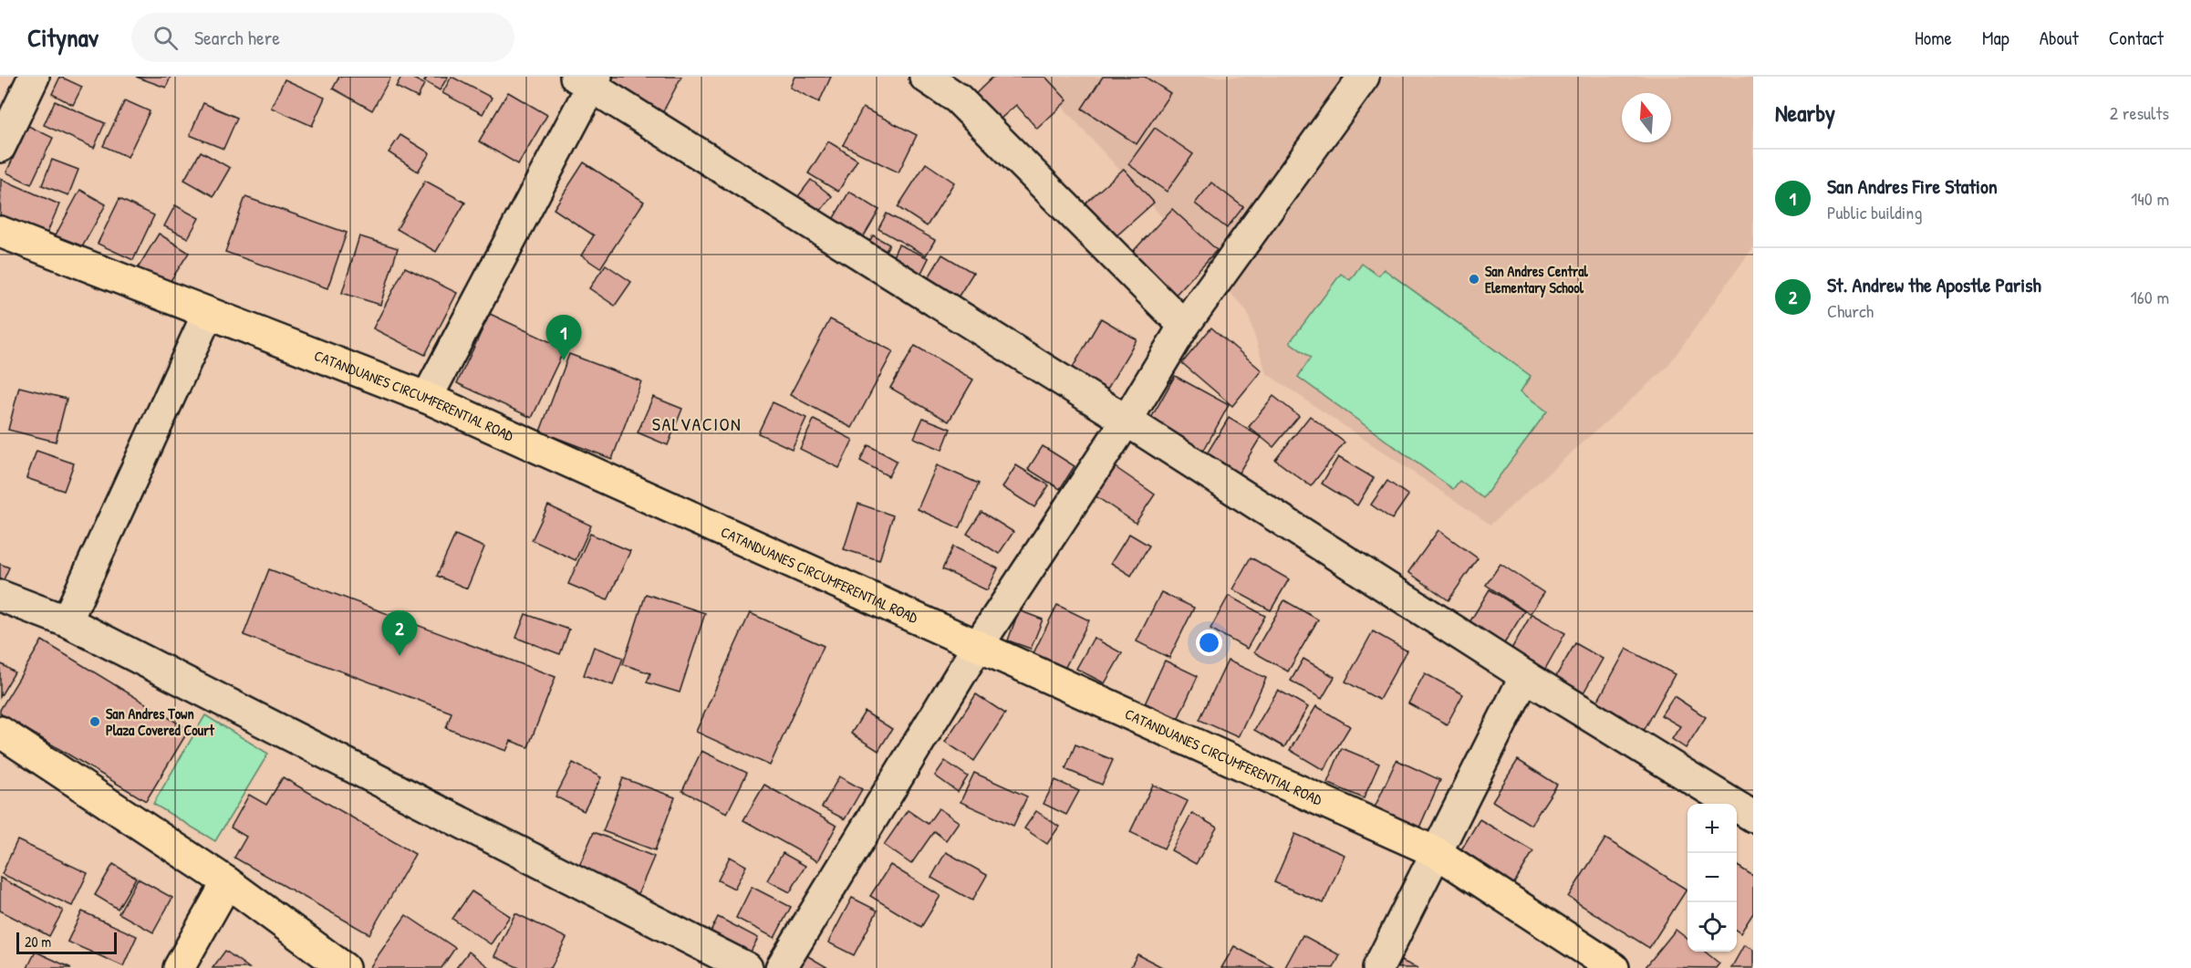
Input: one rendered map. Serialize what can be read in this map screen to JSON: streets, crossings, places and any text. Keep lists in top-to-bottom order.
{
  "streets": {
    "main road": ["CATANDUANES CIRCUMFERENTIAL ROAD"]
  },
  "districts": ["SALVACION"],
  "places": ["San Andres Central Elementary School", "San Andres Town Plaza Covered Court"],
  "scale_bar": "20 m",
  "north": "top",
  "page": {
    "header": "Citynav",
    "search": "Search here",
    "nav": [
      "Home",
      "Map",
      "About",
      "Contact"
    ],
    "heading": ["Nearby", "2 results"],
    "list": [
      {
        "mark": "1",
        "name": "San Andres Fire Station",
        "note": "Public building",
        "value": "140 m"
      },
      {
        "mark": "2",
        "name": "St. Andrew the Apostle Parish",
        "note": "Church",
        "value": "160 m"
      }
    ],
    "pins": ["1", "2"],
    "map_buttons": ["+", "−"],
    "scale": "20 m"
  }
}
